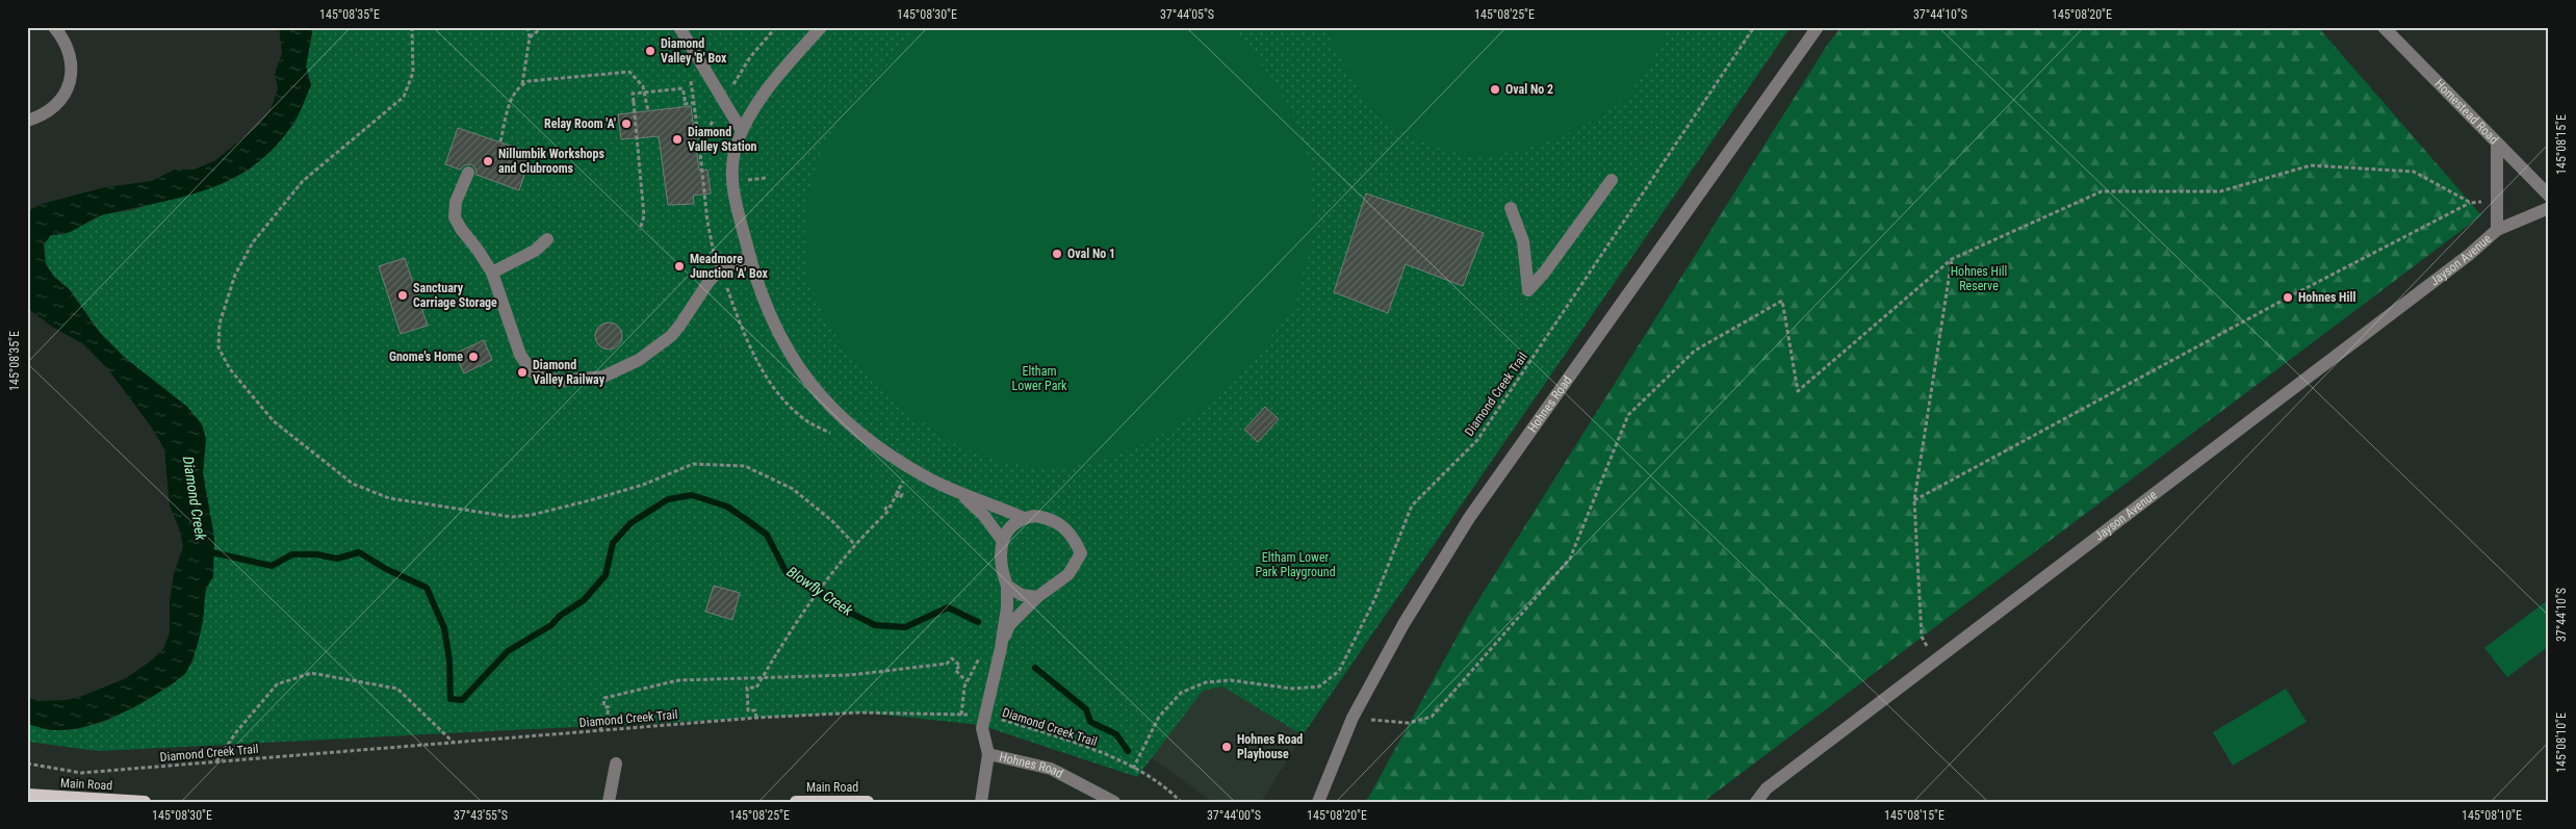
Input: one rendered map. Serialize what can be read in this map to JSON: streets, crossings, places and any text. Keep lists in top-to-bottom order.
{
  "streets": {
    "main road": ["Main Road"],
    "street": ["Homestead Road", "Jayson Avenue", "Hohnes Road"],
    "path": ["Diamond Creek Trail"]
  },
  "crossings": [
    ["Homestead Road", "Jayson Avenue"]
  ],
  "water": ["Diamond Creek", "Blowfly Creek"],
  "parks": ["Hohnes Hill Reserve", "Eltham Lower Park", "Eltham Lower Park Playground"],
  "places": [
    "Diamond Valley 'B' Box",
    "Oval No 2",
    "Relay Room 'A'",
    "Diamond Valley Station",
    "Nillumbik Workshops and Clubrooms",
    "Oval No 1",
    "Meadmore Junction 'A' Box",
    "Sanctuary Carriage Storage",
    "Hohnes Hill",
    "Gnome's Home",
    "Diamond Valley Railway",
    "Hohnes Road Playhouse"
  ],
  "coordinates": [
    "145°08'35\"E",
    "145°08'30\"E",
    "37°44'05\"S",
    "145°08'25\"E",
    "37°44'10\"S",
    "145°08'20\"E",
    "145°08'15\"E",
    "145°08'10\"E",
    "37°43'55\"S",
    "37°44'00\"S"
  ]
}
